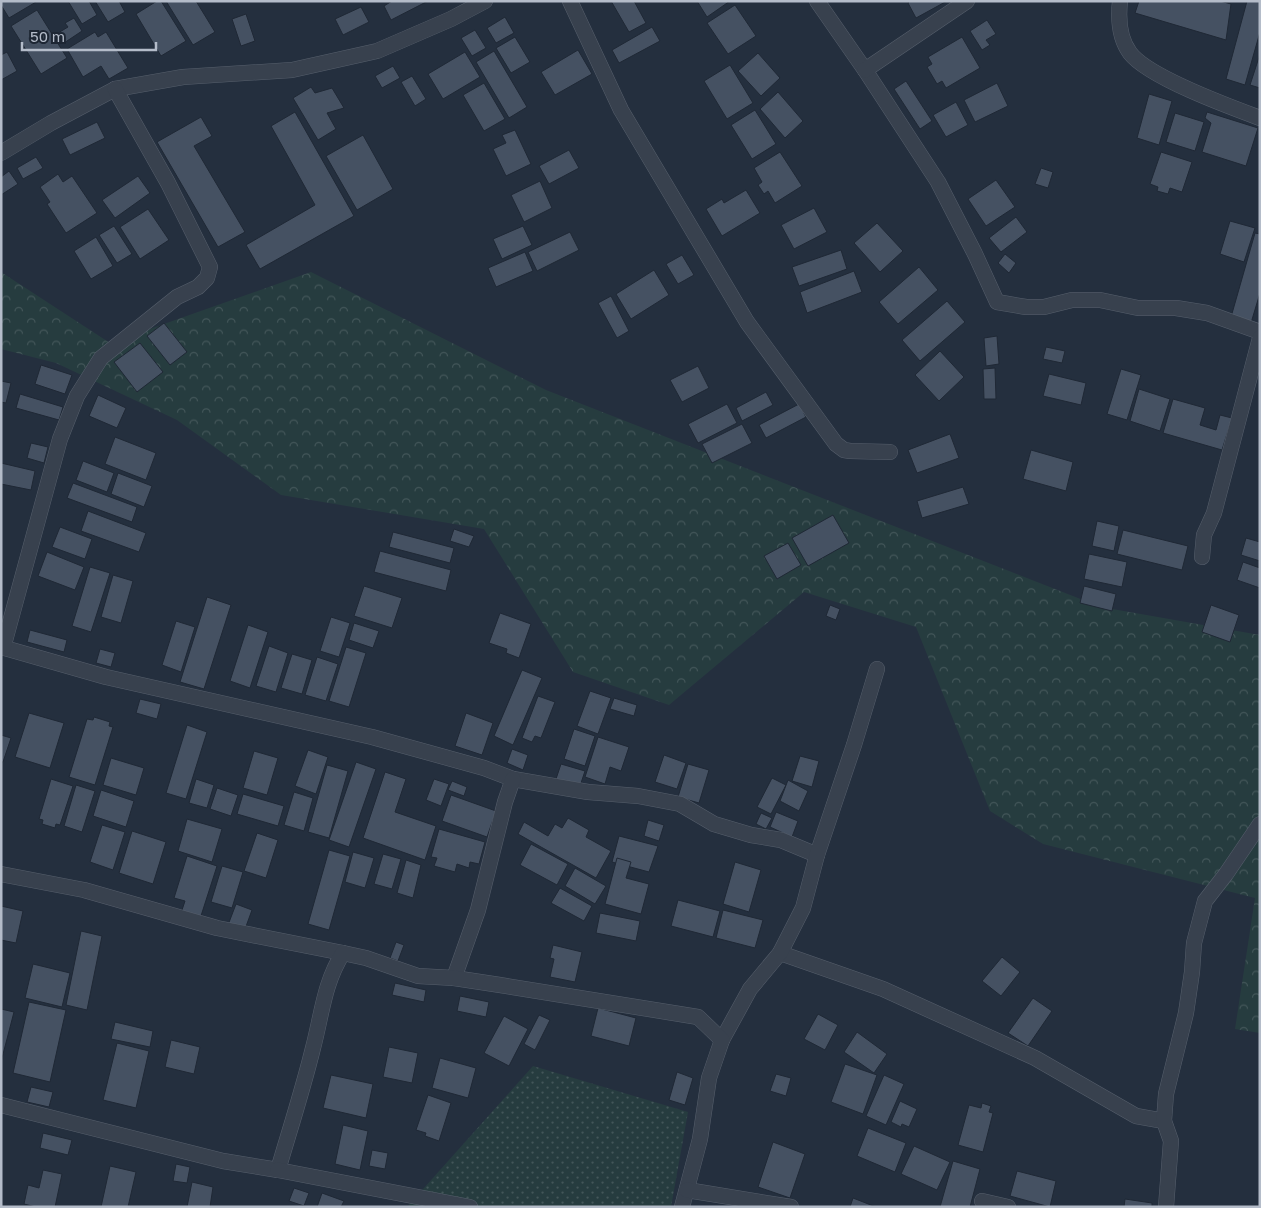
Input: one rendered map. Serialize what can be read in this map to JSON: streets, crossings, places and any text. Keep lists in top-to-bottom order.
{
  "scale_bar": "50 m"
}
